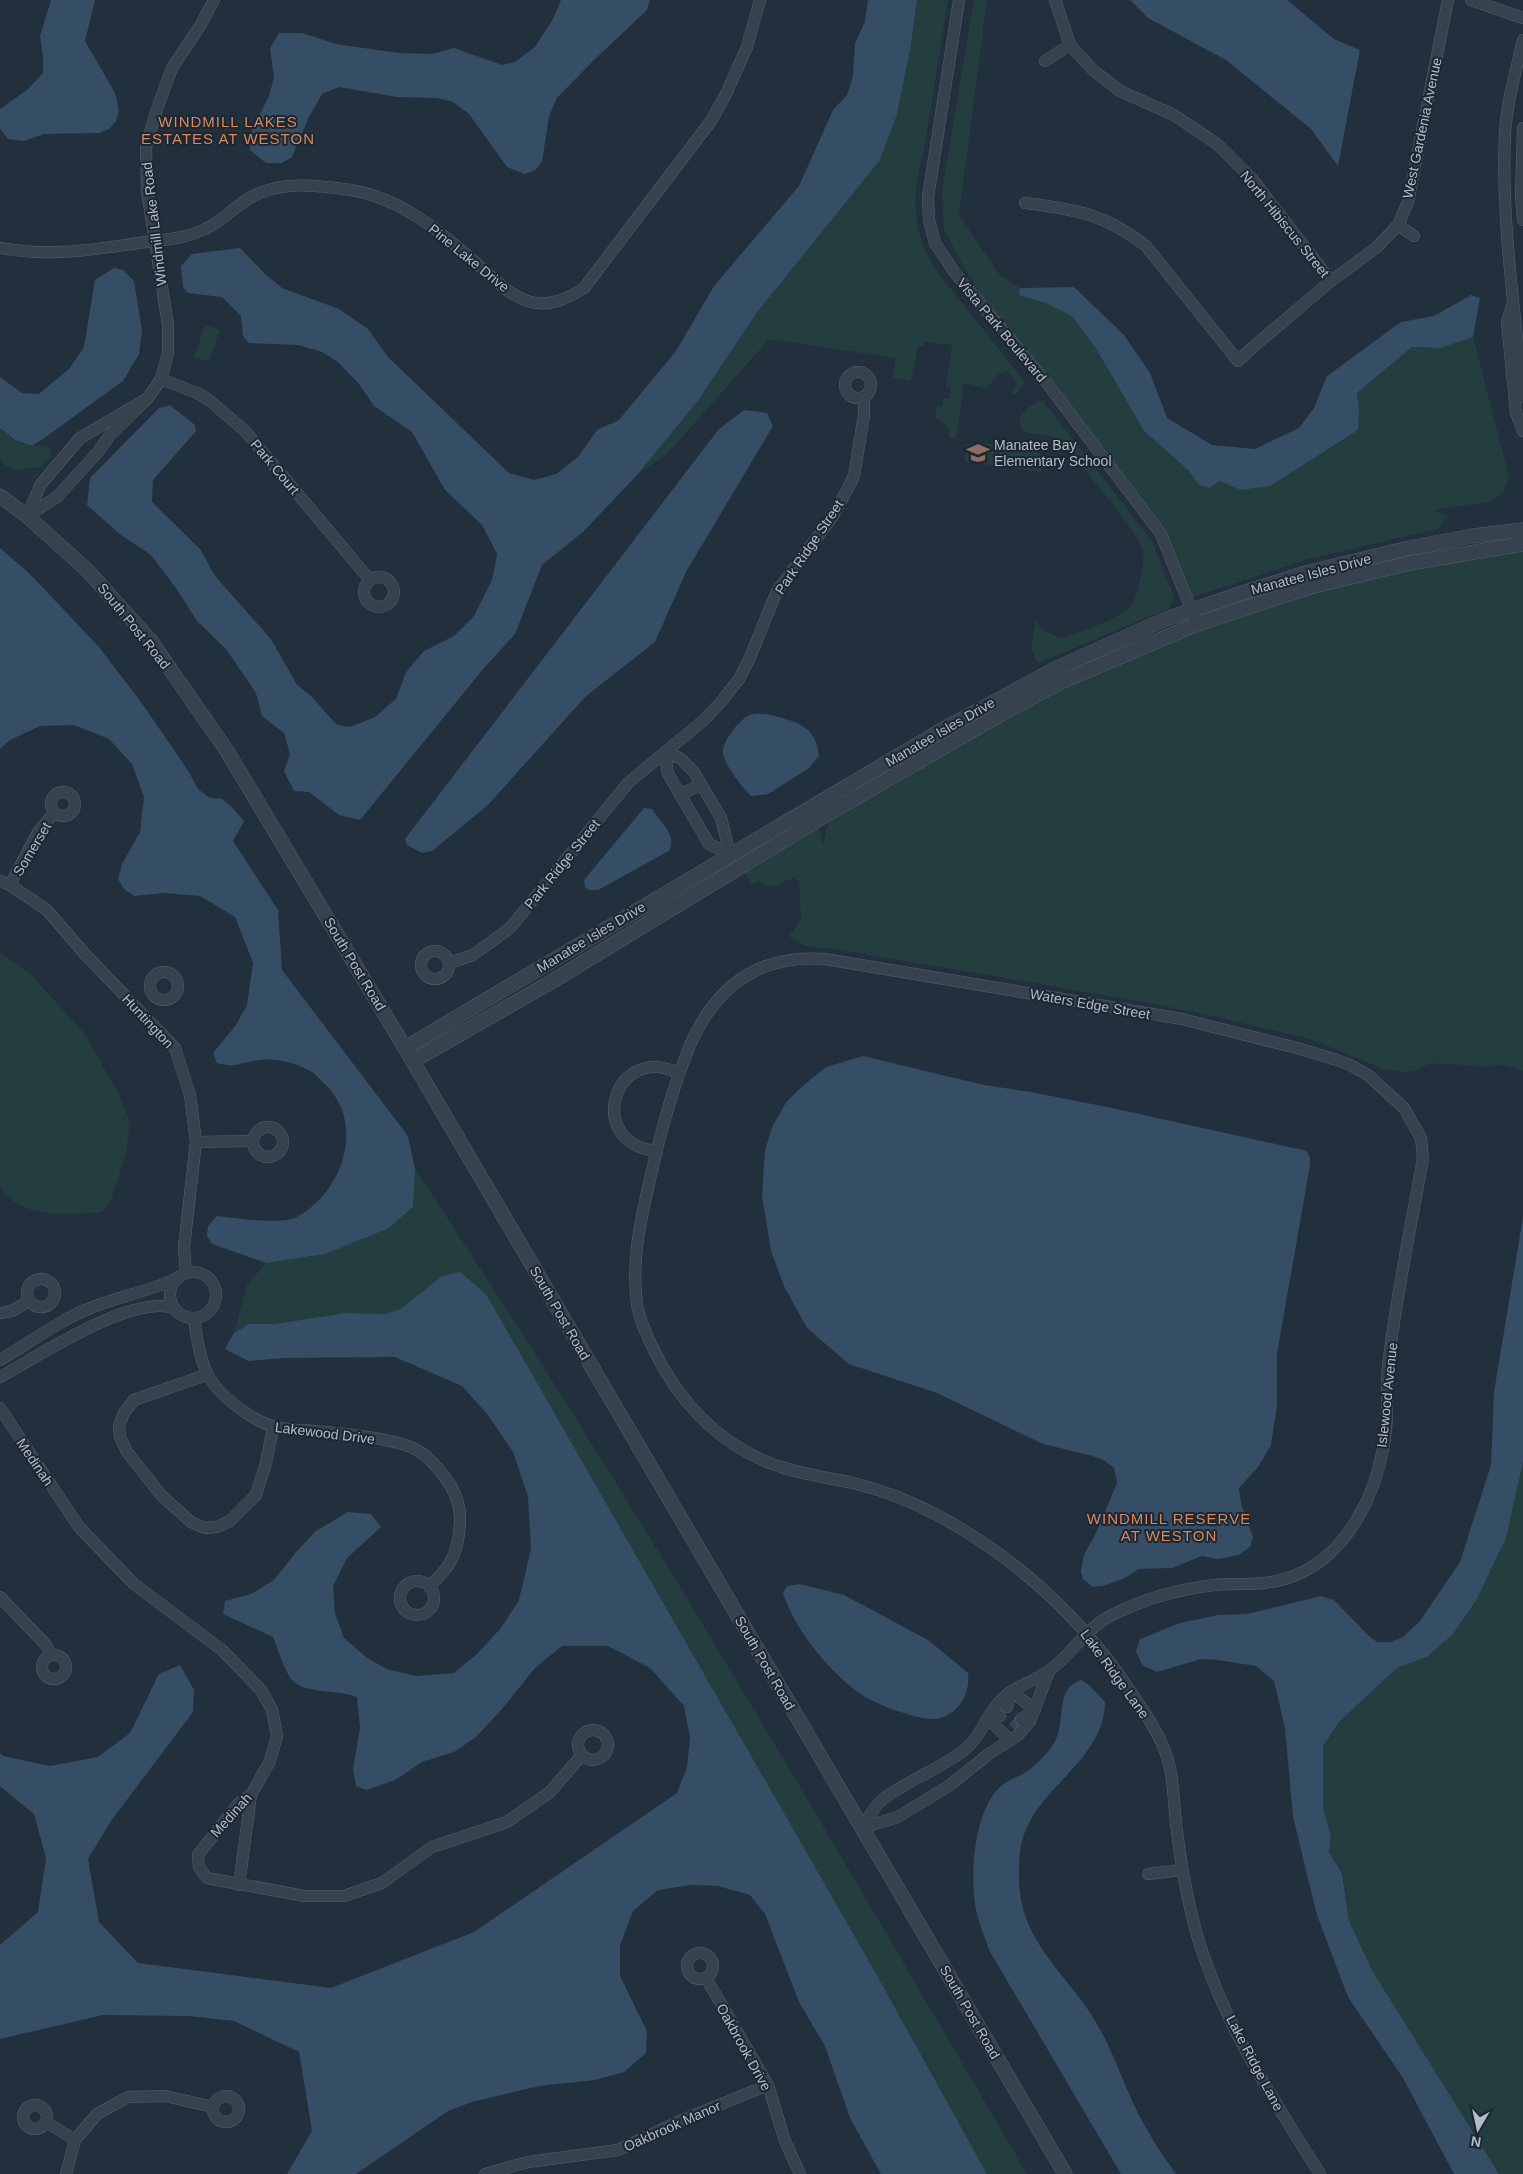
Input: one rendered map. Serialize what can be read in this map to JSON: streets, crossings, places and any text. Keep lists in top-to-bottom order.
{
  "streets": {
    "street": [
      "West Gardenia Avenue",
      "Windmill Lake Road",
      "North Hibiscus Street",
      "Pine Lake Drive",
      "Vista Park Boulevard",
      "Park Court",
      "Park Ridge Street",
      "Manatee Isles Drive",
      "South Post Road",
      "Somerset",
      "Waters Edge Street",
      "Huntington",
      "Islewood Avenue",
      "Lakewood Drive",
      "Medinah",
      "Lake Ridge Lane",
      "Oakbrook Drive",
      "Oakbrook Manor"
    ]
  },
  "crossings": [
    ["West Gardenia Avenue", "North Hibiscus Street"],
    ["Windmill Lake Road", "Pine Lake Drive"],
    ["Windmill Lake Road", "Park Court"],
    ["Windmill Lake Road", "South Post Road"],
    ["Vista Park Boulevard", "Manatee Isles Drive"],
    ["Manatee Isles Drive", "South Post Road"],
    ["Somerset", "Huntington"],
    ["Waters Edge Street", "Islewood Avenue"],
    ["Waters Edge Street", "Lake Ridge Lane"],
    ["Huntington", "Lakewood Drive"],
    ["Islewood Avenue", "Lake Ridge Lane"],
    ["Oakbrook Drive", "Oakbrook Manor"]
  ],
  "districts": ["WINDMILL LAKES ESTATES AT WESTON", "WINDMILL RESERVE AT WESTON"],
  "places": {
    "school or university": ["Manatee Bay Elementary School"]
  },
  "north": "bottom"
}
